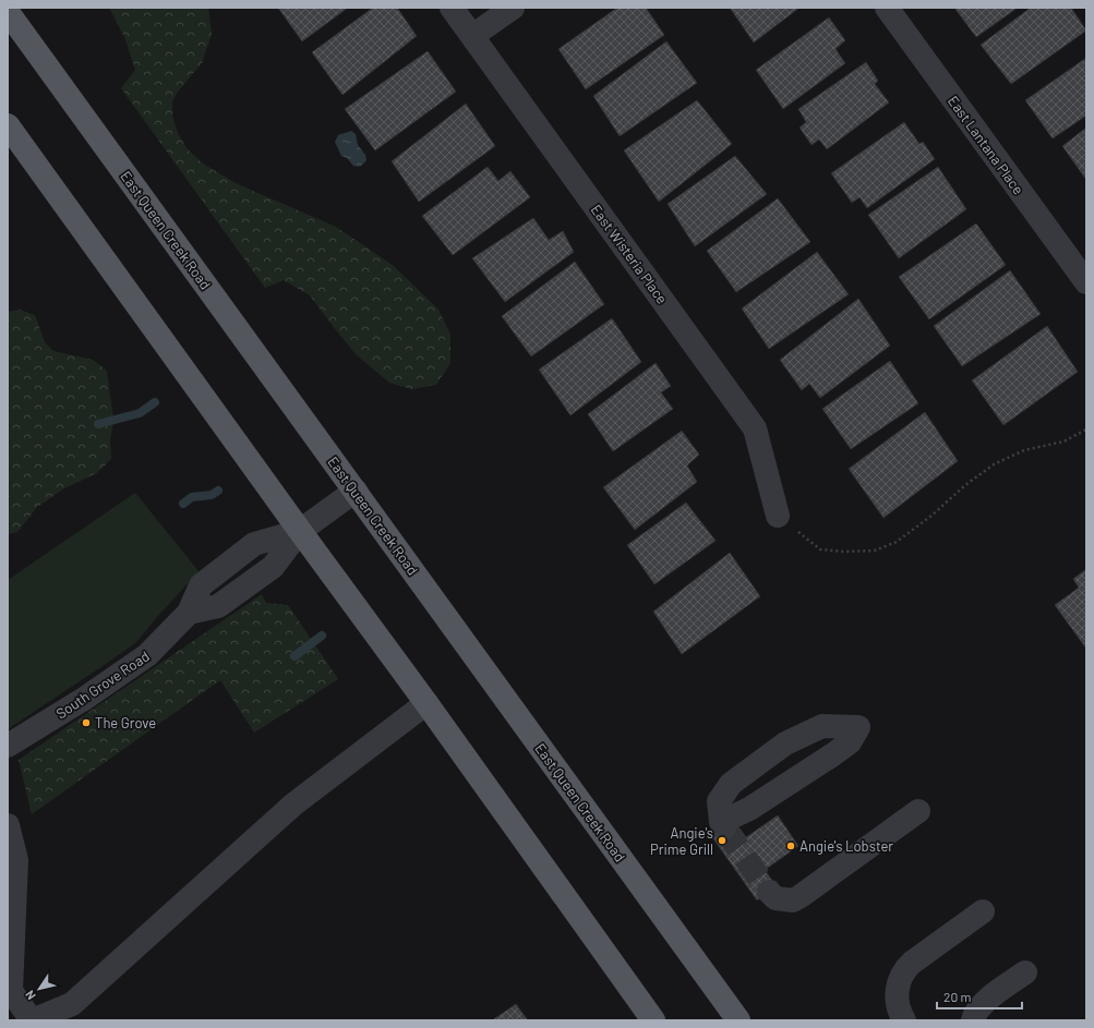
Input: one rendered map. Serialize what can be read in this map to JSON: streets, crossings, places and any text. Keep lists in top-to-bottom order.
{
  "streets": {
    "main road": ["East Queen Creek Road"],
    "street": ["East Lantana Place", "East Wisteria Place", "South Grove Road"]
  },
  "crossings": [
    ["East Queen Creek Road", "South Grove Road"]
  ],
  "places": ["The Grove", "Angie's Prime Grill", "Angie's Lobster"],
  "scale_bar": "20 m",
  "north": "bottom left"
}
